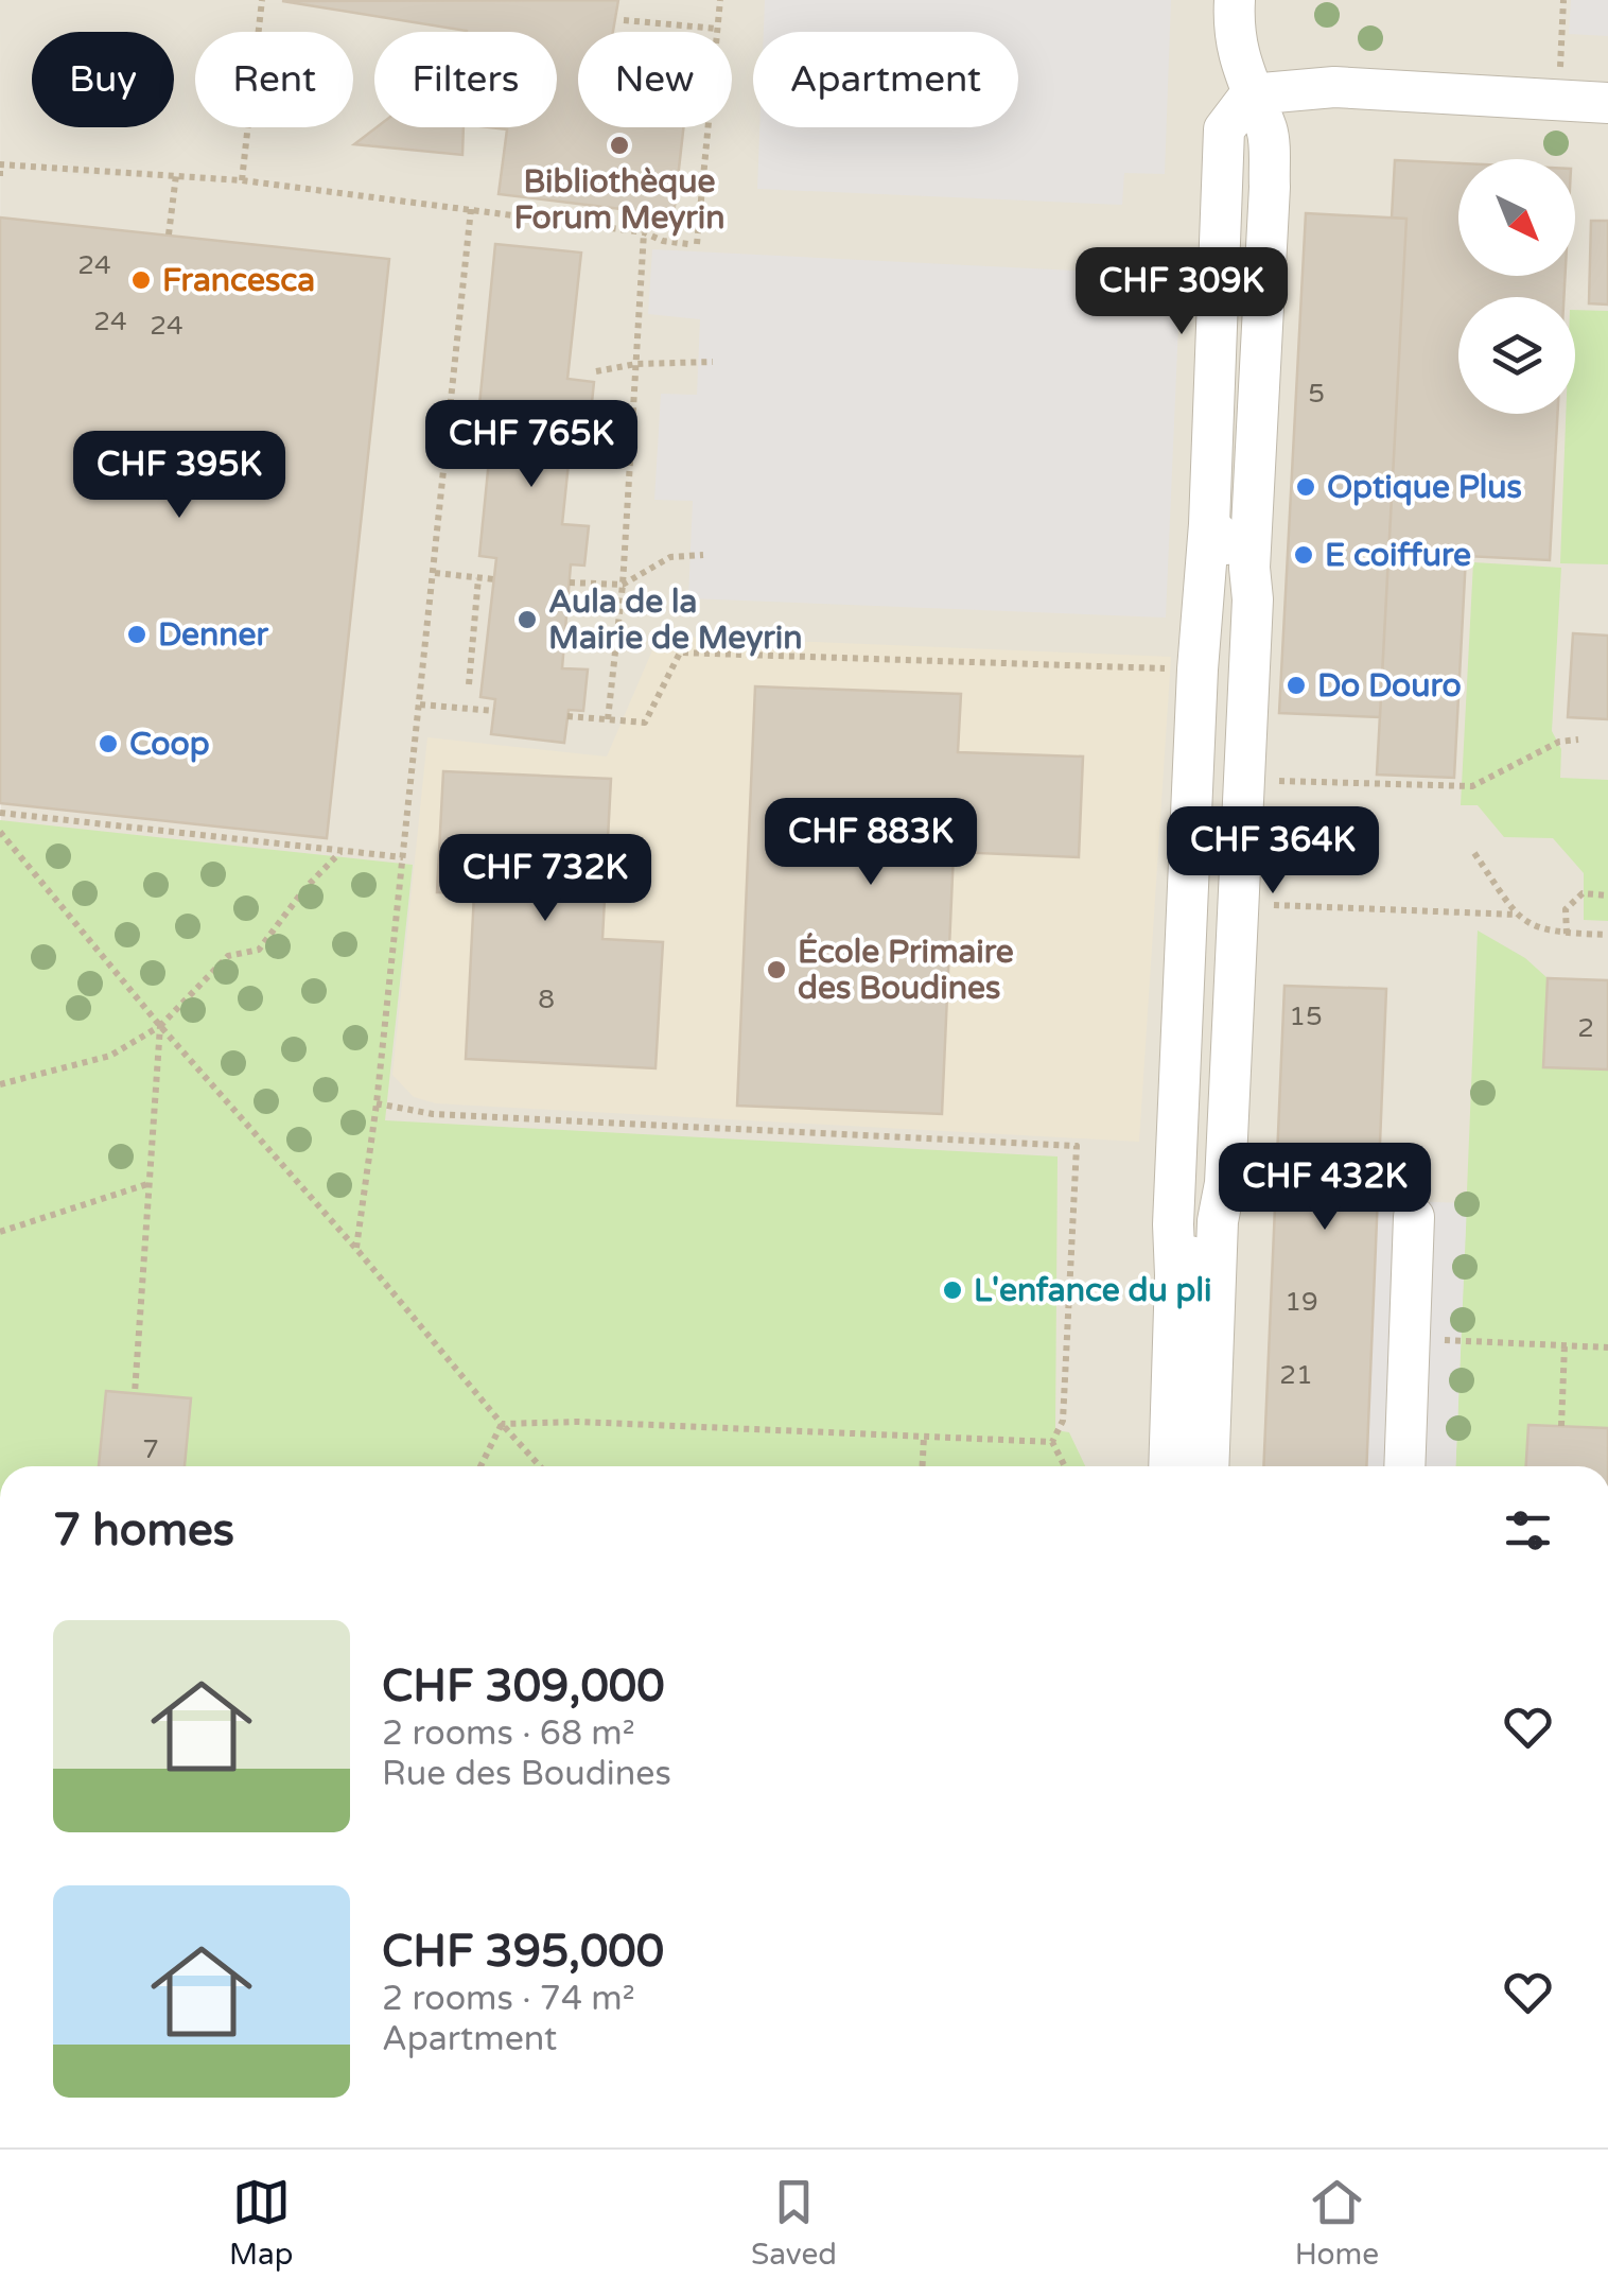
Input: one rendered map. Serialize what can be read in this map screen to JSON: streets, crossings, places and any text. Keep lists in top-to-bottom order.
{
  "places": [
    "Bibliothèque Forum Meyrin",
    "Francesca",
    "Optique Plus",
    "E coiffure",
    "Aula de la Mairie de Meyrin",
    "Denner",
    "Do Douro",
    "Coop",
    "École Primaire des Boudines",
    "L'enfance du pli"
  ],
  "house_numbers": [
    "24",
    "24",
    "24",
    "5",
    "8",
    "15",
    "2",
    "19",
    "21",
    "7"
  ],
  "north": "bottom right",
  "page": {
    "chip": [
      "Buy",
      "Rent",
      "Filters",
      "New",
      "Apartment"
    ],
    "price": [
      "CHF 309K",
      "CHF 765K",
      "CHF 395K",
      "CHF 883K",
      "CHF 364K",
      "CHF 732K",
      "CHF 432K"
    ],
    "heading": "7 homes",
    "list": [
      {
        "name": "CHF 309,000",
        "note": "2 rooms · 68 m² · Rue des Boudines"
      },
      {
        "name": "CHF 395,000",
        "note": "2 rooms · 74 m² · Apartment"
      }
    ],
    "tabs": ["Map", "Saved", "Home"]
  }
}
